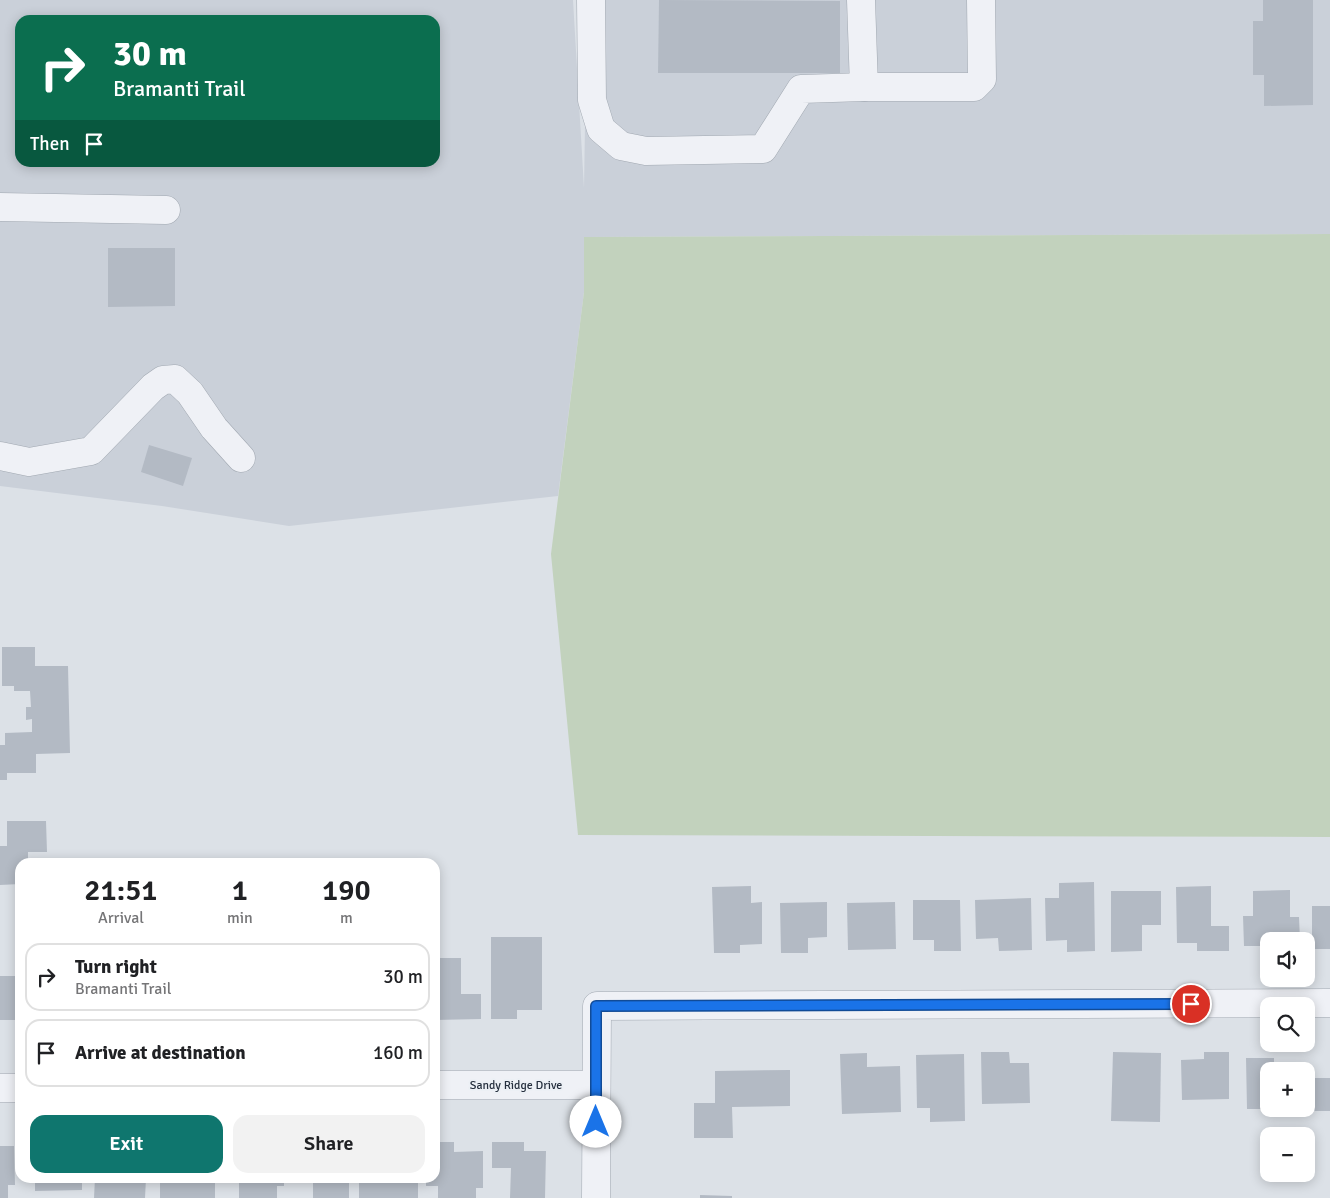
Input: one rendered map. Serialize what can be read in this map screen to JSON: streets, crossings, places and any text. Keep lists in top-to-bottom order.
{
  "streets": {
    "street": ["Sandy Ridge Drive"]
  },
  "page": {
    "turn": ["30 m", "Bramanti Trail"],
    "then": "Then",
    "eta": [
      "21:51",
      "Arrival",
      "1",
      "min",
      "190",
      "m"
    ],
    "map_buttons": ["+", "−"],
    "list": [
      {
        "name": "Turn right",
        "note": "Bramanti Trail",
        "value": "30 m"
      },
      {
        "name": "Arrive at destination",
        "value": "160 m"
      }
    ],
    "buttons": ["Exit", "Share"]
  }
}
